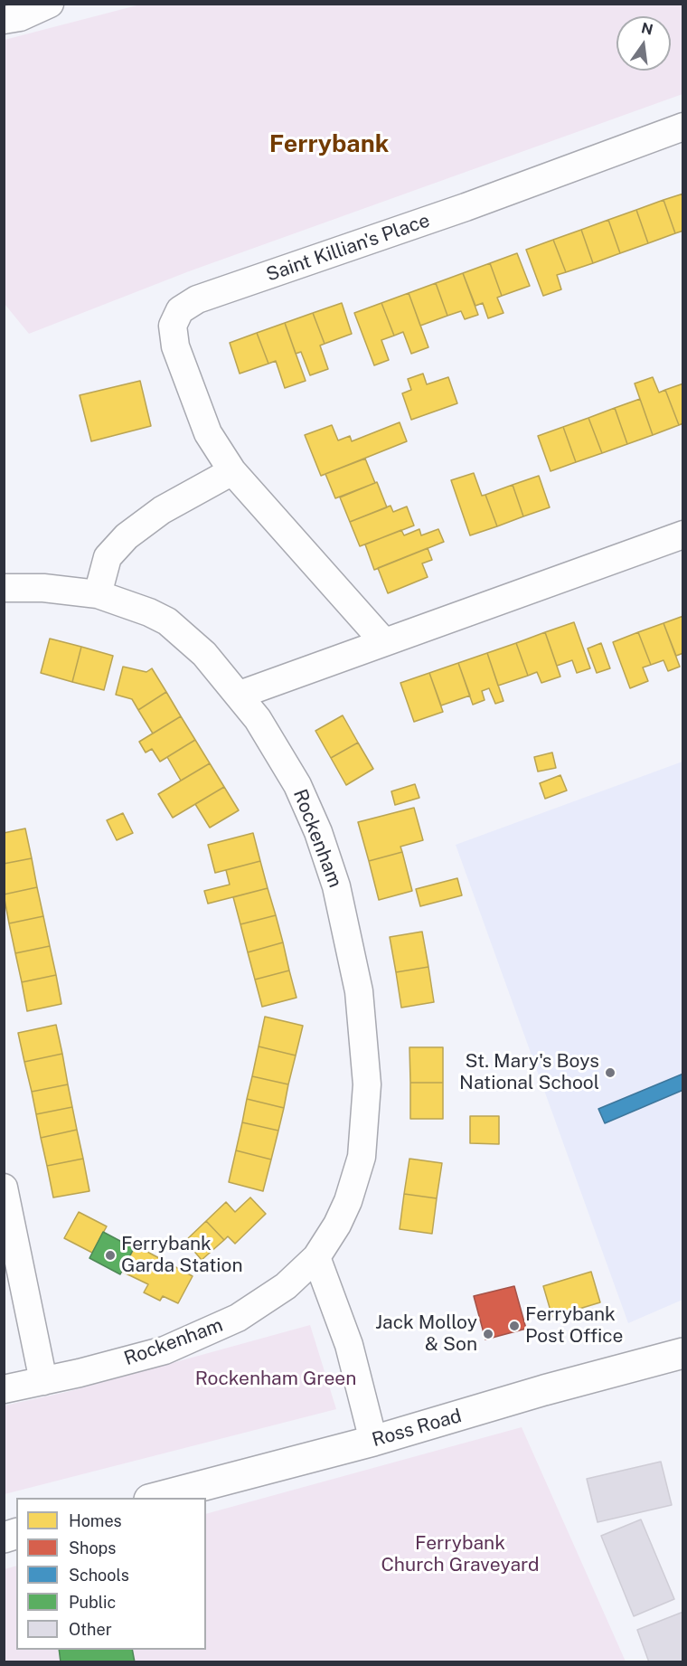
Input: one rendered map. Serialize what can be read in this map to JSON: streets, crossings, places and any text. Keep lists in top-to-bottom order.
{
  "streets": {
    "main road": ["Ross Road"],
    "street": ["Saint Killian's Place", "Rockenham"]
  },
  "districts": ["Ferrybank"],
  "parks": ["Rockenham Green", "Ferrybank Church Graveyard"],
  "places": [
    "St. Mary's Boys National School",
    "Ferrybank Garda Station",
    "Ferrybank Post Office",
    "Jack Molloy & Son"
  ],
  "legend": [
    "Homes",
    "Shops",
    "Schools",
    "Public",
    "Other"
  ],
  "north": "top"
}
